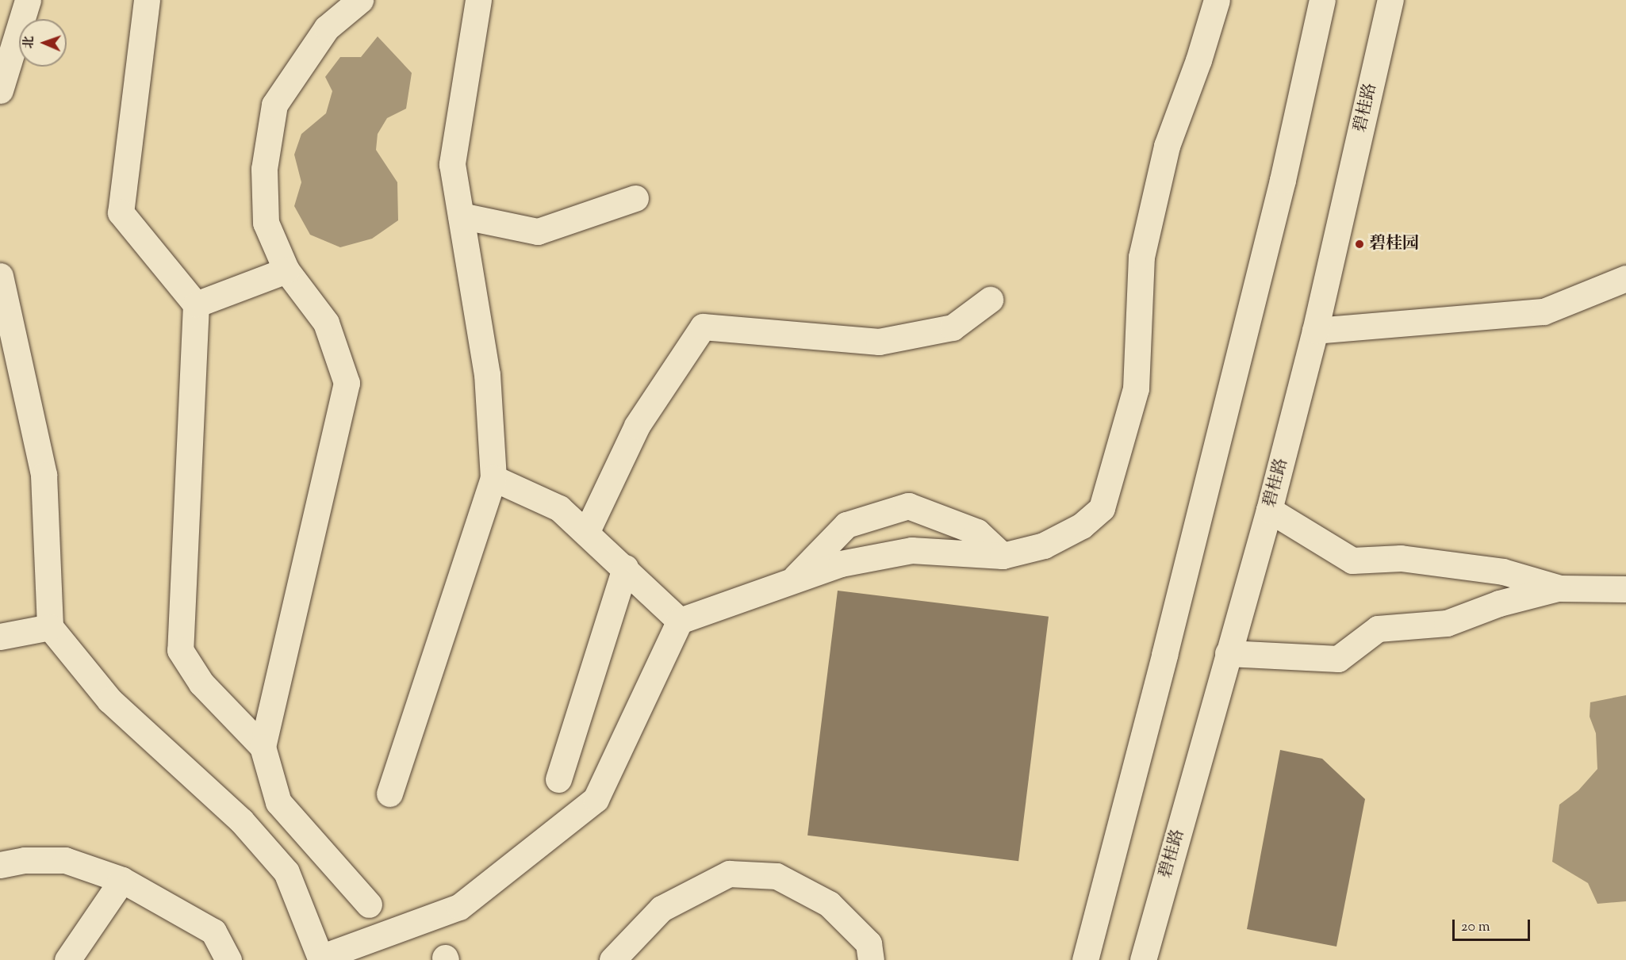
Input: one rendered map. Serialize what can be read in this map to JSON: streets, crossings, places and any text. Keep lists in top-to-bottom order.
{
  "streets": {
    "street": ["碧桂路"]
  },
  "places": ["碧桂园"],
  "scale_bar": "20 m",
  "north": "left"
}
